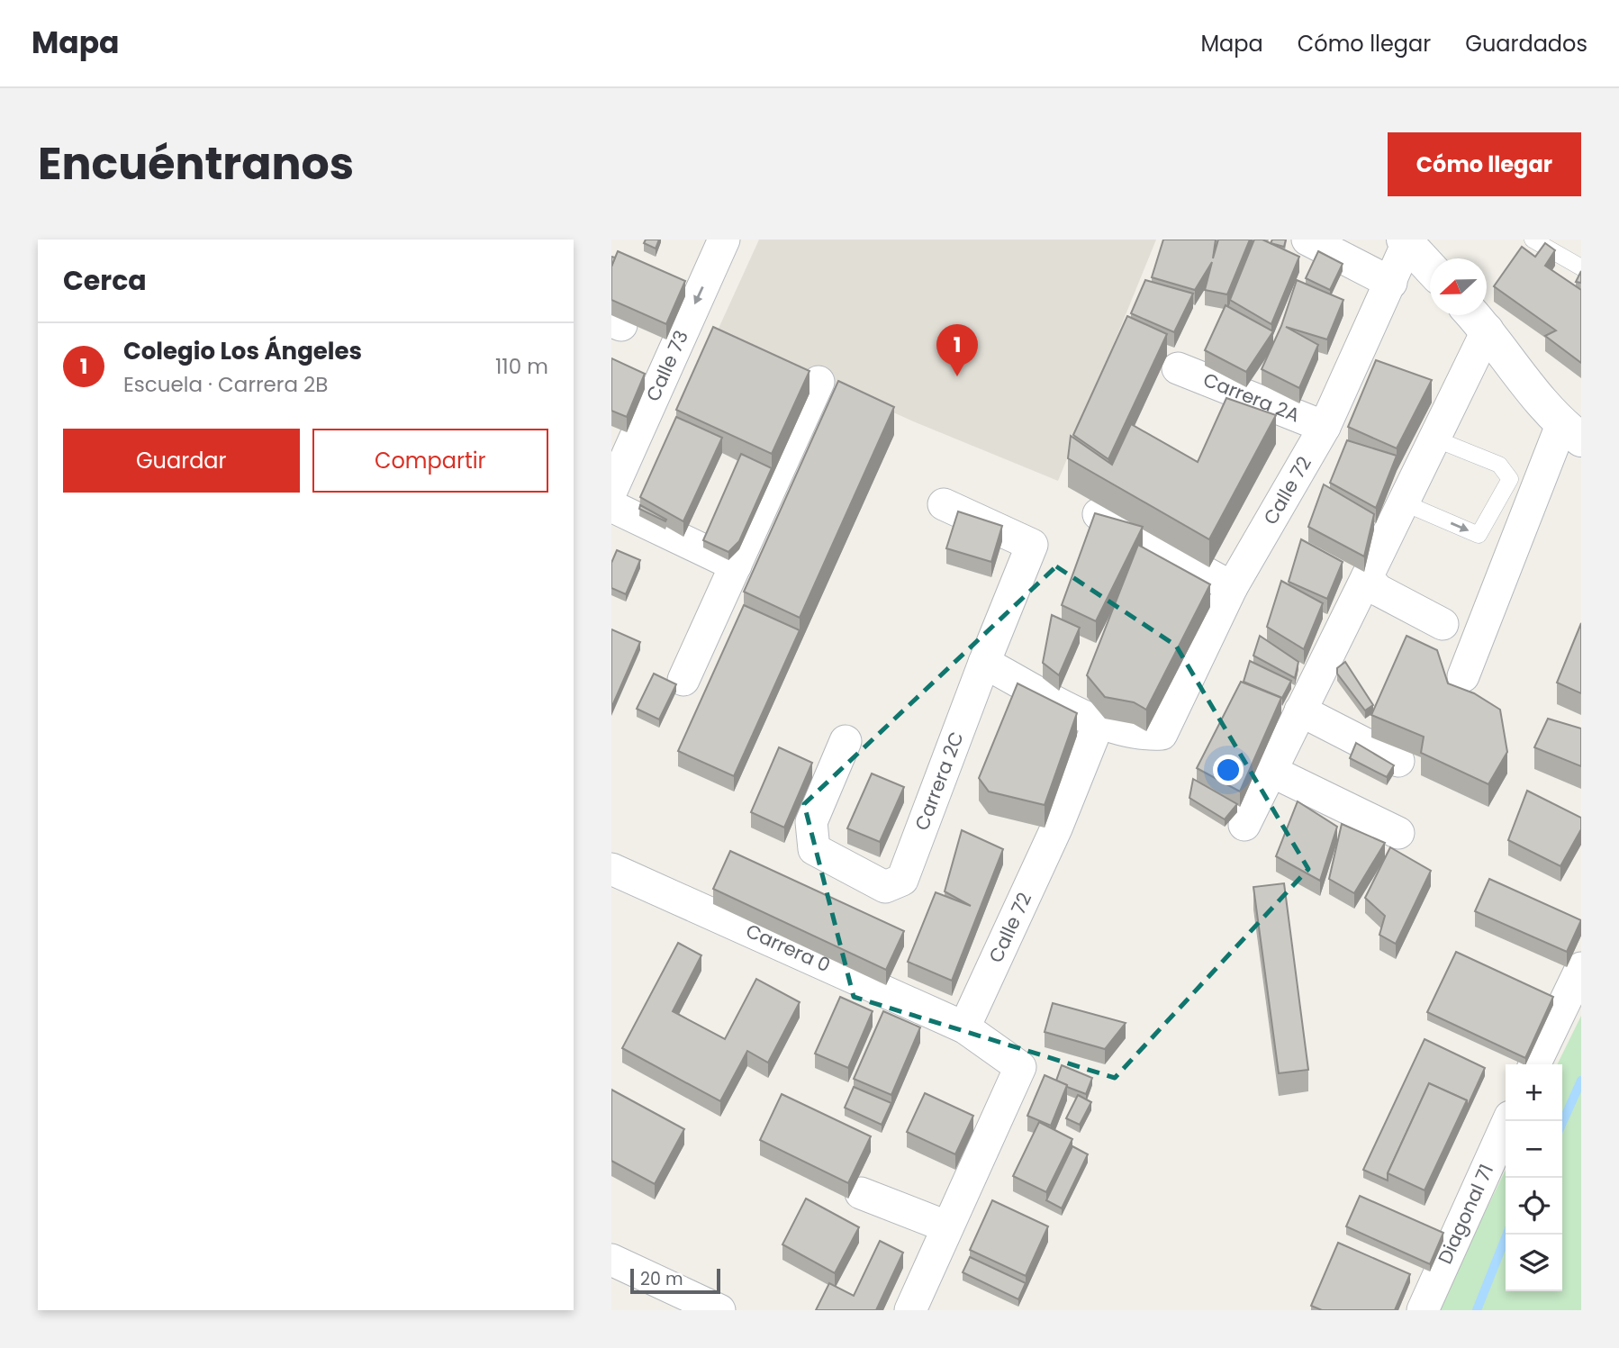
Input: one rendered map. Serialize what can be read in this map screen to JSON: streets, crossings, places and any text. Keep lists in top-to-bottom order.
{
  "streets": {
    "street": [
      "Calle 73",
      "Carrera 2A",
      "Calle 72",
      "Carrera 2C",
      "Carrera 0",
      "Diagonal 71"
    ]
  },
  "crossings": [
    ["Carrera 2A", "Calle 72"],
    ["Calle 72", "Carrera 0"]
  ],
  "scale_bar": "20 m",
  "north": "left",
  "page": {
    "header": "Mapa",
    "nav": ["Mapa", "Cómo llegar", "Guardados"],
    "title": "Encuéntranos",
    "buttons": [
      "Cómo llegar",
      ["Guardar", "Compartir"]
    ],
    "heading": "Cerca",
    "list": [
      {
        "mark": "1",
        "name": "Colegio Los Ángeles",
        "note": "Escuela · Carrera 2B",
        "value": "110 m"
      }
    ],
    "pins": "1",
    "map_buttons": ["+", "−"],
    "scale": "20 m"
  }
}
